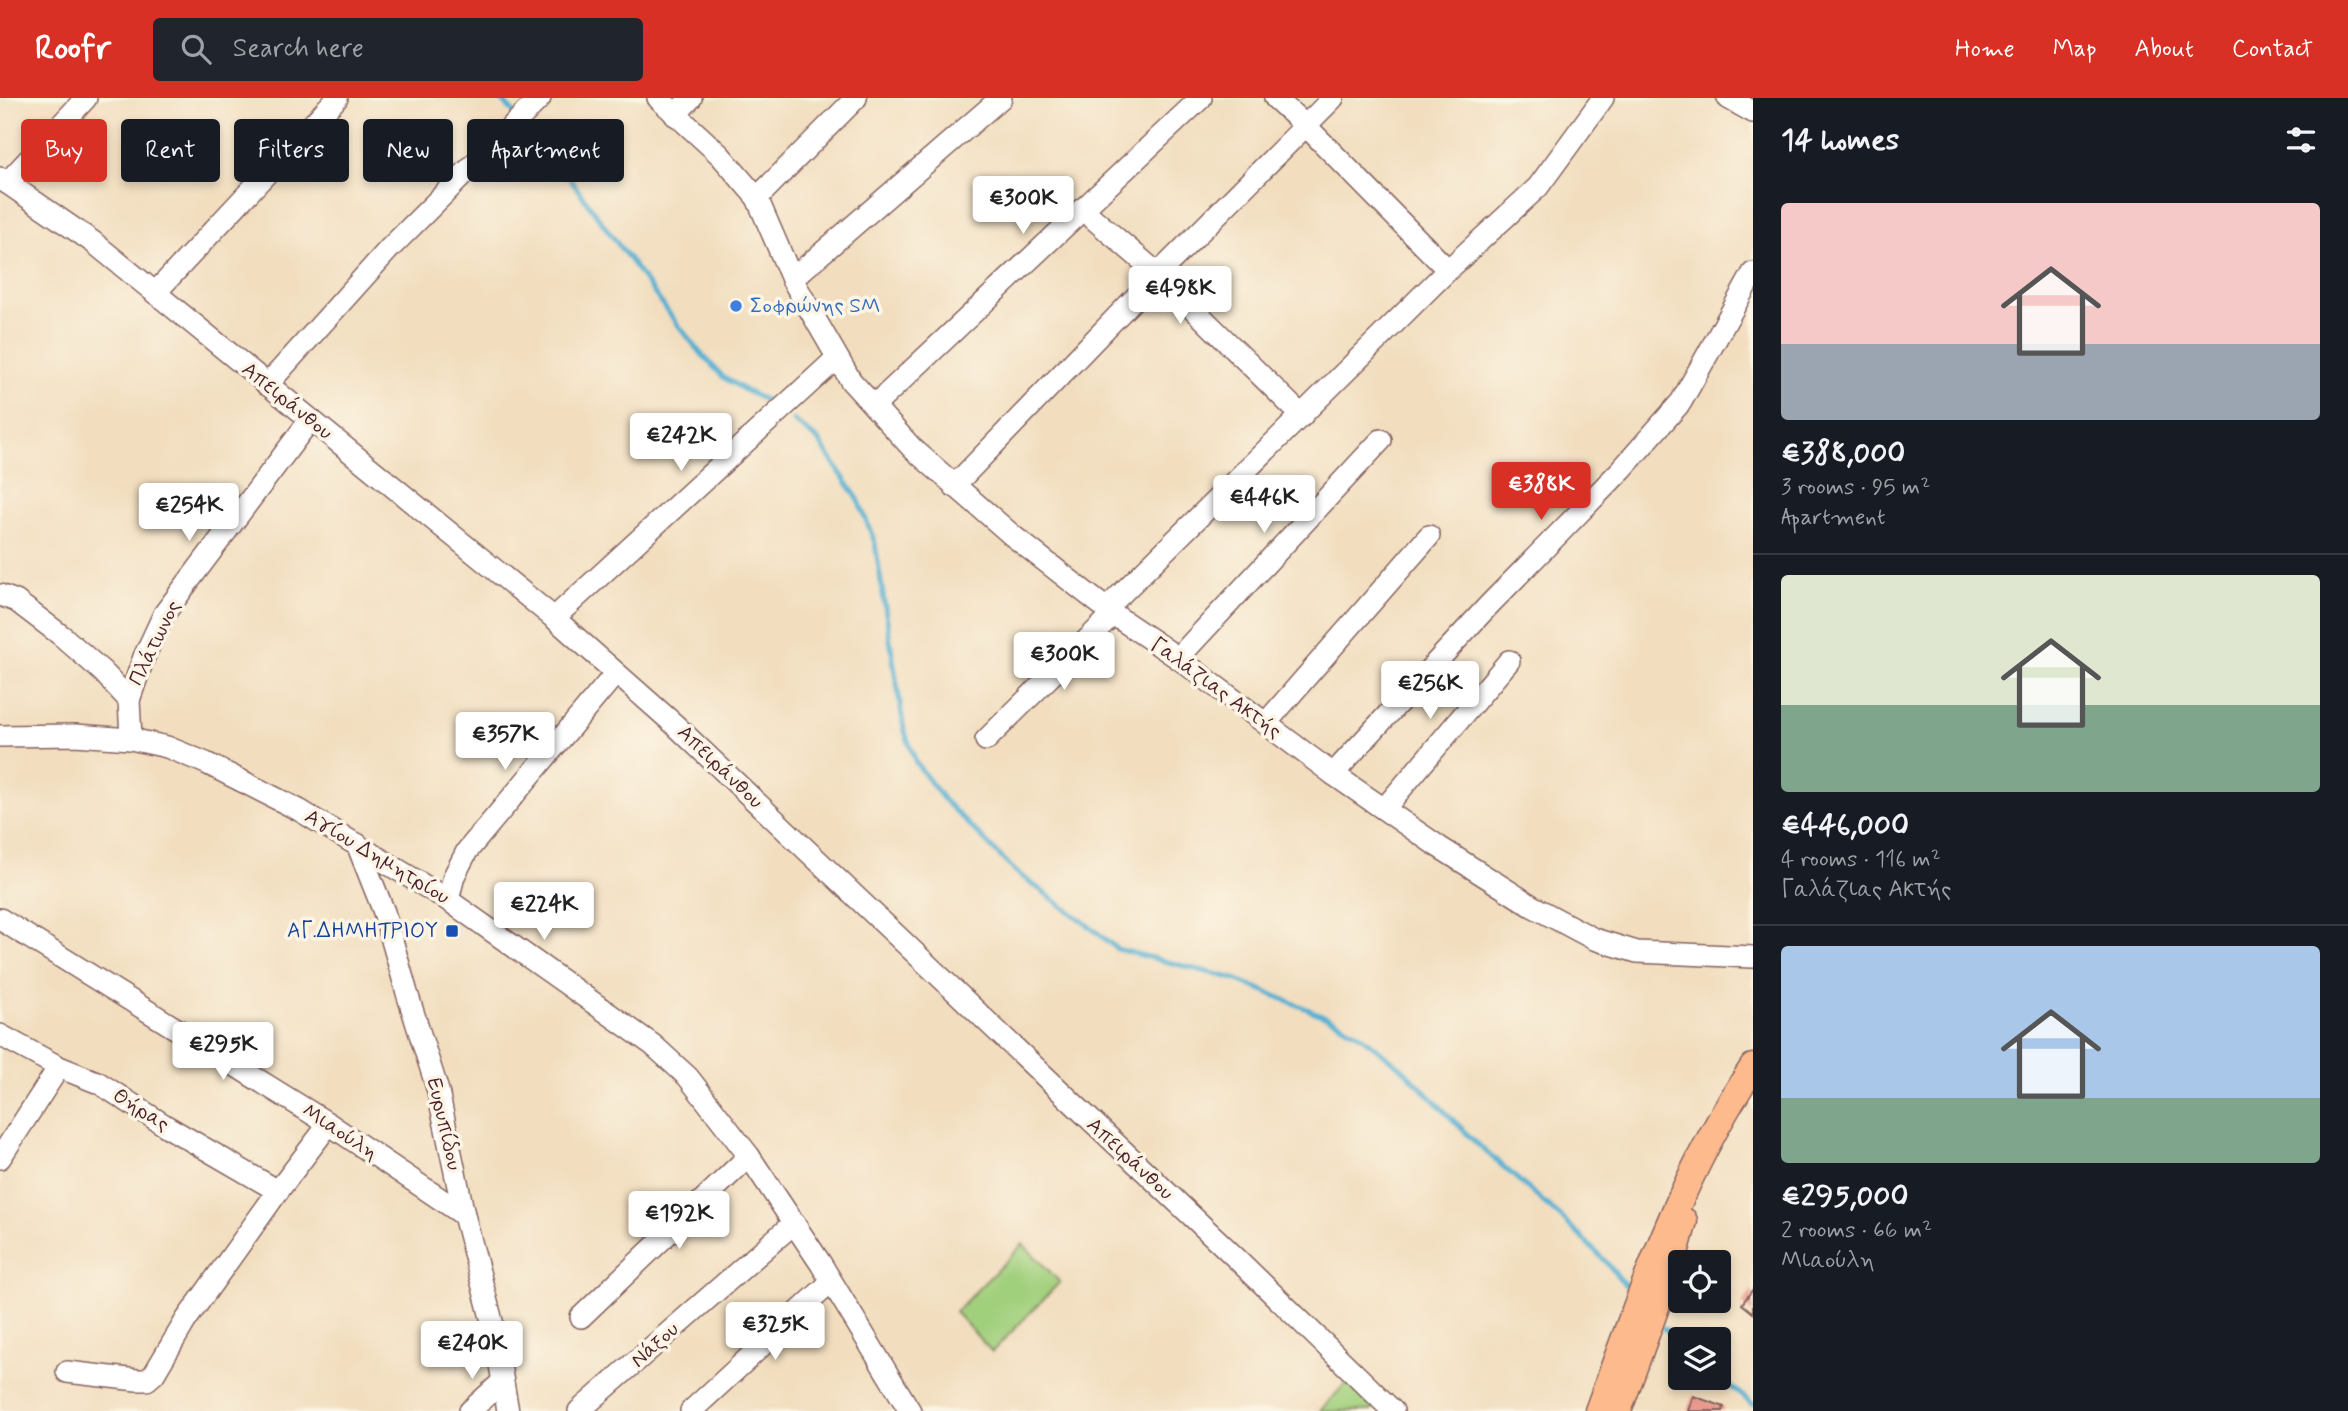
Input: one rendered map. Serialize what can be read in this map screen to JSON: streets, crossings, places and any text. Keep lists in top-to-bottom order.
{
  "streets": {
    "street": [
      "Απειράνθου",
      "Πλάτωνος",
      "Γαλάζιας Ακτής",
      "Αγίου Δημητρίου",
      "Θήρας",
      "Ευρυπίδου",
      "Μιαούλη",
      "Νάξου"
    ]
  },
  "crossings": [
    ["Απειράνθου", "Πλάτωνος"],
    ["Αγίου Δημητρίου", "Ευρυπίδου"],
    ["Αγίου Δημητρίου", "Νάξου"],
    ["Ευρυπίδου", "Μιαούλη"]
  ],
  "places": {
    "other": ["Σοφρώνης SM"],
    "transit": ["ΑΓ.ΔΗΜΗΤΡΙΟΥ"]
  },
  "page": {
    "header": "Roofr",
    "search": "Search here",
    "nav": [
      "Home",
      "Map",
      "About",
      "Contact"
    ],
    "heading": "14 homes",
    "chip": [
      "Buy",
      "Rent",
      "Filters",
      "New",
      "Apartment"
    ],
    "price": [
      "€300K",
      "€498K",
      "€242K",
      "€388K",
      "€446K",
      "€254K",
      "€300K",
      "€256K",
      "€357K",
      "€224K",
      "€295K",
      "€192K",
      "€325K",
      "€240K"
    ],
    "list": [
      {
        "name": "€388,000",
        "note": "3 rooms · 95 m² · Apartment"
      },
      {
        "name": "€446,000",
        "note": "4 rooms · 116 m² · Γαλάζιας Ακτής"
      },
      {
        "name": "€295,000",
        "note": "2 rooms · 66 m² · Μιαούλη"
      }
    ]
  }
}
